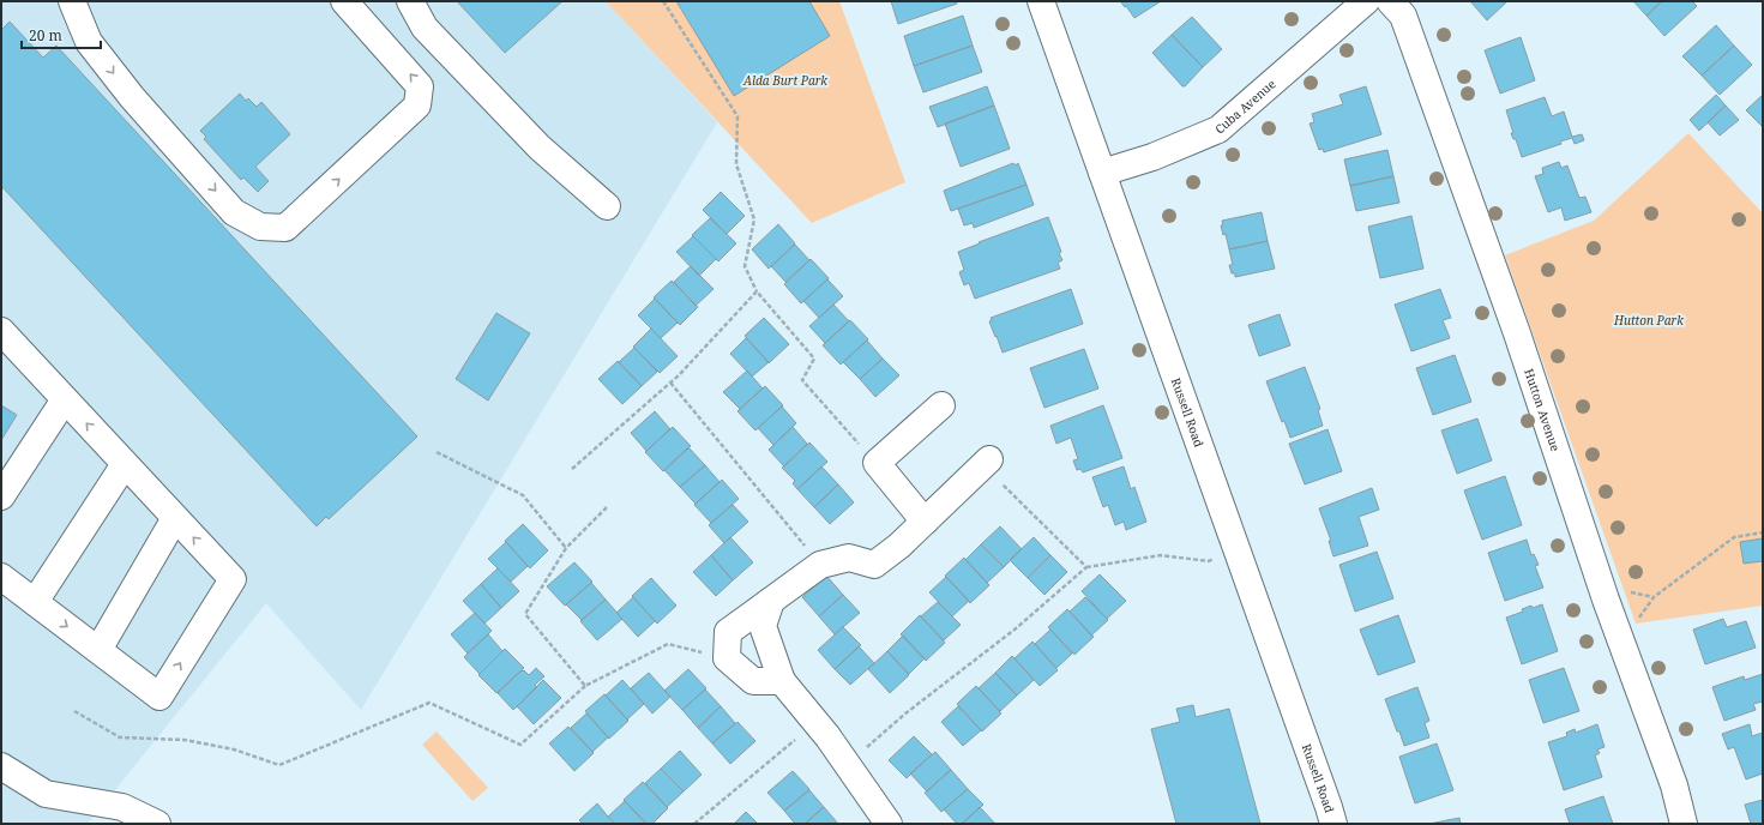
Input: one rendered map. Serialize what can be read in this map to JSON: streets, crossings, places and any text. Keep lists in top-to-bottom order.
{
  "streets": {
    "street": ["Cuba Avenue", "Hutton Avenue", "Russell Road"]
  },
  "crossings": [
    ["Cuba Avenue", "Russell Road"]
  ],
  "parks": ["Alda Burt Park", "Hutton Park"],
  "scale_bar": "20 m"
}
